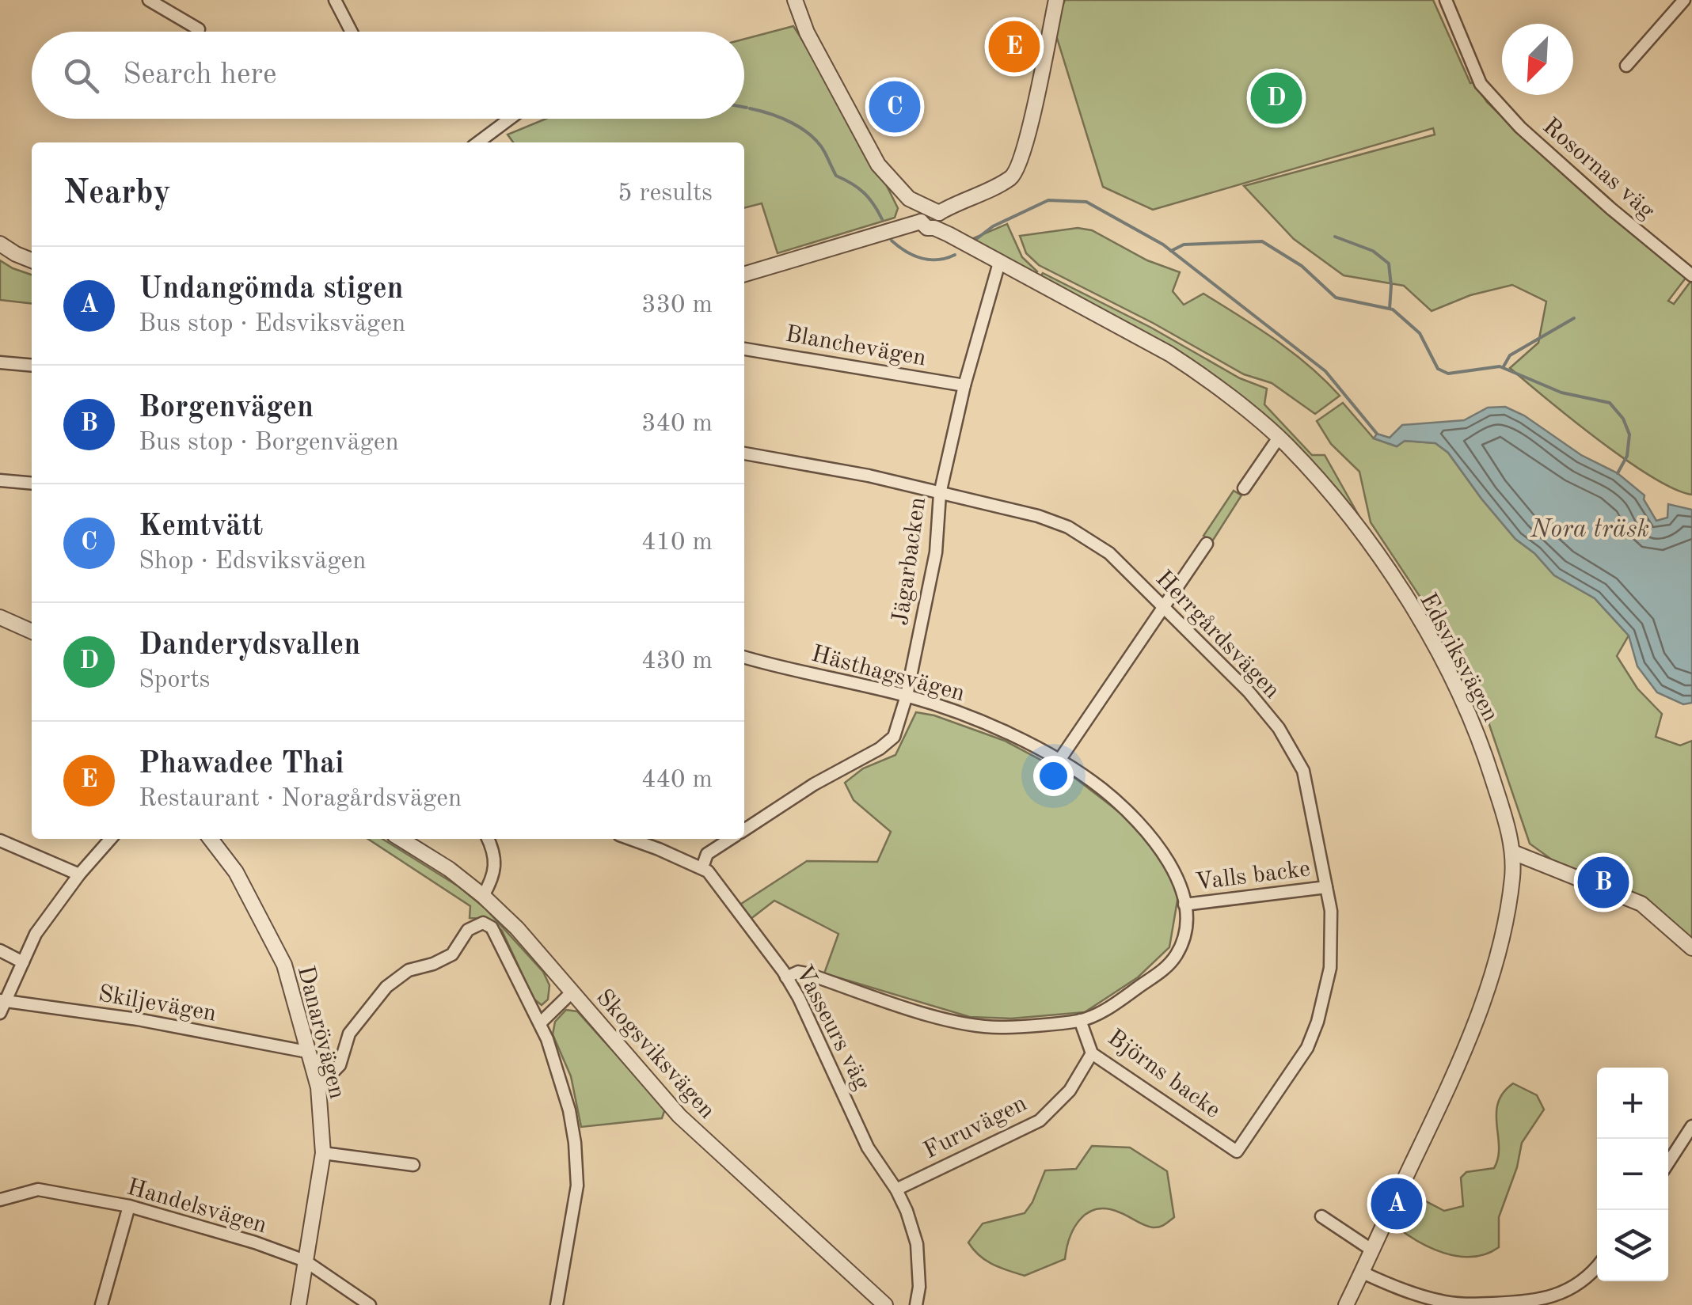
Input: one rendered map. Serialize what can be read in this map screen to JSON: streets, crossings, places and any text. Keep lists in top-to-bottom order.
{
  "streets": {
    "street": [
      "Rosornas väg",
      "Blanchevägen",
      "Jägarbacken",
      "Herrgårdsvägen",
      "Edsviksvägen",
      "Hästhagsvägen",
      "Valls backe",
      "Skiljevägen",
      "Vasseurs väg",
      "Danarövägen",
      "Skogsviksvägen",
      "Björns backe",
      "Furuvägen",
      "Handelsvägen"
    ]
  },
  "crossings": [
    ["Blanchevägen", "Jägarbacken"],
    ["Jägarbacken", "Herrgårdsvägen"],
    ["Jägarbacken", "Edsviksvägen"],
    ["Jägarbacken", "Hästhagsvägen"],
    ["Jägarbacken", "Vasseurs väg"],
    ["Herrgårdsvägen", "Valls backe"],
    ["Herrgårdsvägen", "Björns backe"],
    ["Hästhagsvägen", "Valls backe"],
    ["Hästhagsvägen", "Vasseurs väg"],
    ["Hästhagsvägen", "Björns backe"],
    ["Skiljevägen", "Danarövägen"],
    ["Vasseurs väg", "Furuvägen"],
    ["Danarövägen", "Handelsvägen"],
    ["Björns backe", "Furuvägen"]
  ],
  "water": ["Nora träsk"],
  "north": "bottom left",
  "page": {
    "pins": [
      "E",
      "D",
      "C",
      "B",
      "A"
    ],
    "search": "Search here",
    "heading": ["Nearby", "5 results"],
    "list": [
      {
        "mark": "A",
        "name": "Undangömda stigen",
        "note": "Bus stop · Edsviksvägen",
        "value": "330 m"
      },
      {
        "mark": "B",
        "name": "Borgenvägen",
        "note": "Bus stop · Borgenvägen",
        "value": "340 m"
      },
      {
        "mark": "C",
        "name": "Kemtvätt",
        "note": "Shop · Edsviksvägen",
        "value": "410 m"
      },
      {
        "mark": "D",
        "name": "Danderydsvallen",
        "note": "Sports",
        "value": "430 m"
      },
      {
        "mark": "E",
        "name": "Phawadee Thai",
        "note": "Restaurant · Noragårdsvägen",
        "value": "440 m"
      }
    ],
    "map_buttons": ["+", "−"]
  }
}
